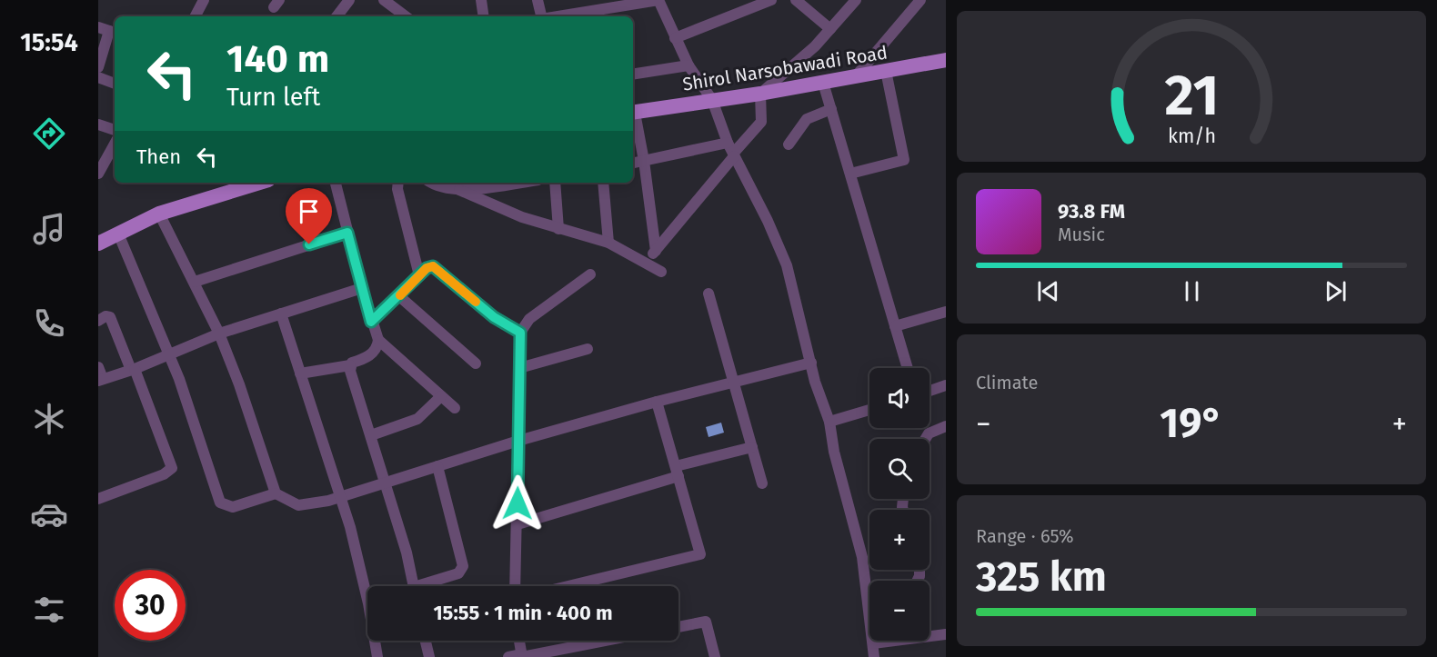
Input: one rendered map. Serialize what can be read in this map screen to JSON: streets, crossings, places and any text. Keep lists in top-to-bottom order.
{
  "streets": {
    "main road": ["Shirol Narsobawadi Road"]
  },
  "page": {
    "tabs": "15:54",
    "turn": ["140 m", "Turn left"],
    "then": "Then",
    "song": ["93.8 FM", "Music"],
    "tile": [
      "Climate",
      ["Range · 65%", "325 km"]
    ],
    "map_buttons": ["+", "−"],
    "heat": ["−", "19°", "+"],
    "limit": "30",
    "trip": "15:55 · 1 min · 400 m",
    "gauge": ["21", "km/h"]
  }
}
